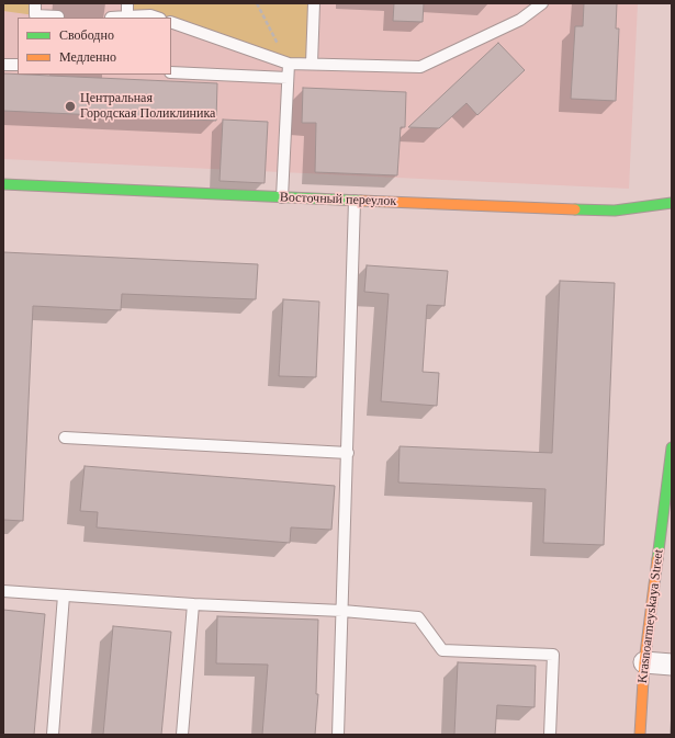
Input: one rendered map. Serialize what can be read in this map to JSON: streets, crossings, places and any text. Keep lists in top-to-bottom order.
{
  "streets": {
    "street": ["Восточный переулок", "Krasnoarmeyskaya Street"]
  },
  "places": ["Центральная Городская Поликлиника"],
  "legend": ["Свободно", "Медленно"]
}
